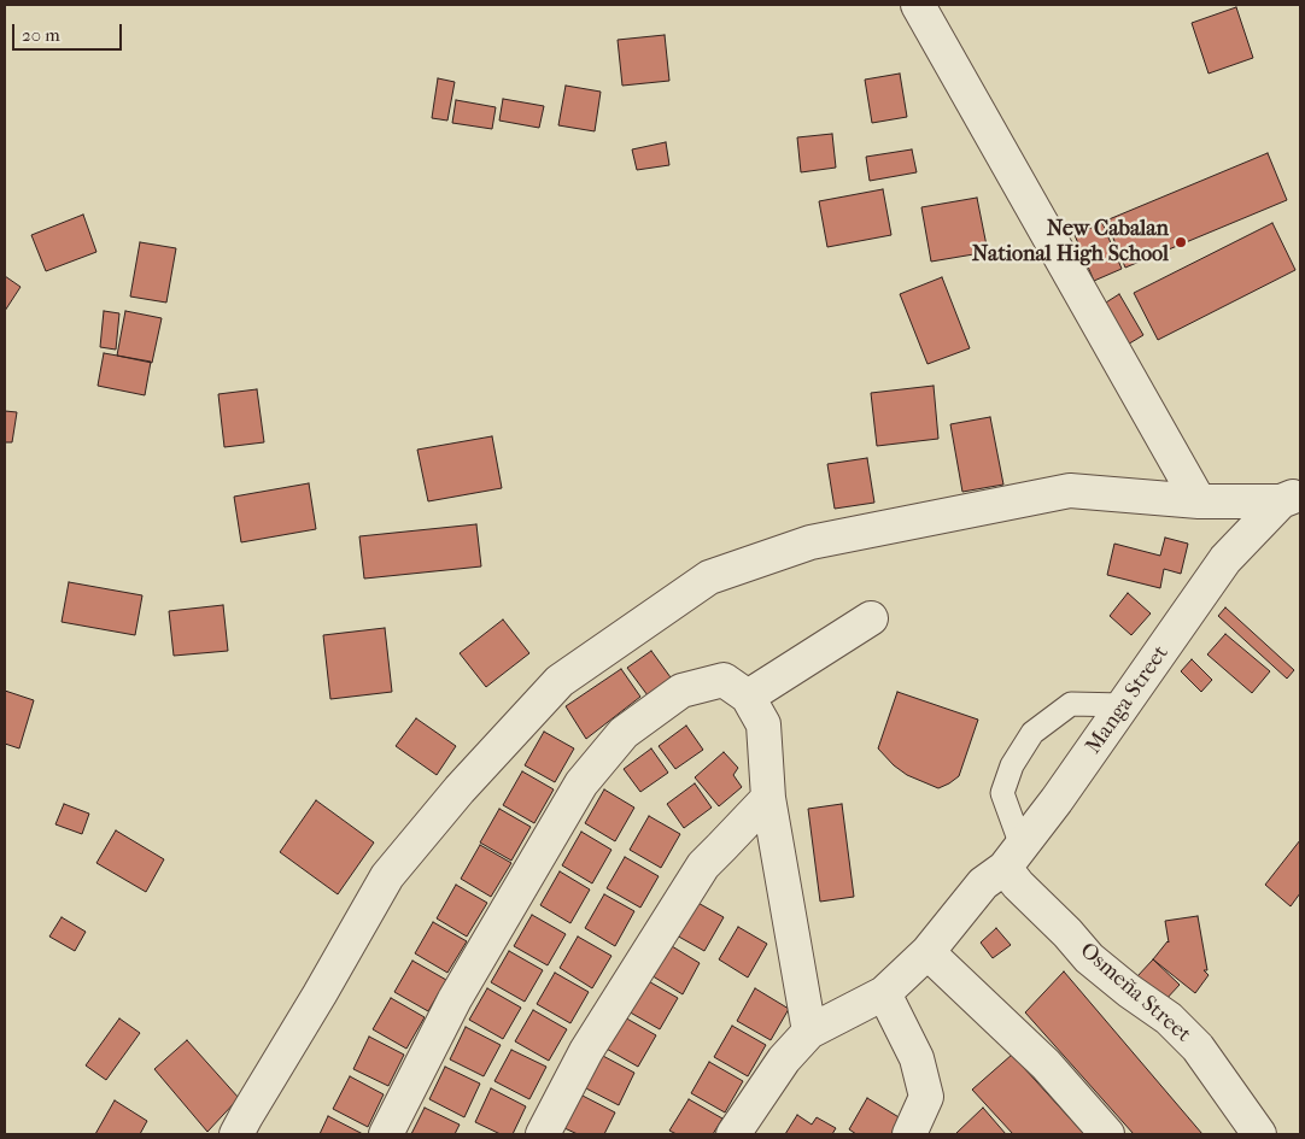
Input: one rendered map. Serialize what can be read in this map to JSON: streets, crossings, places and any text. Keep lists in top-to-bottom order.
{
  "streets": {
    "street": ["Manga Street", "Osmeña Street"]
  },
  "crossings": [
    ["Manga Street", "Osmeña Street"]
  ],
  "places": ["New Cabalan National High School"],
  "scale_bar": "20 m"
}
